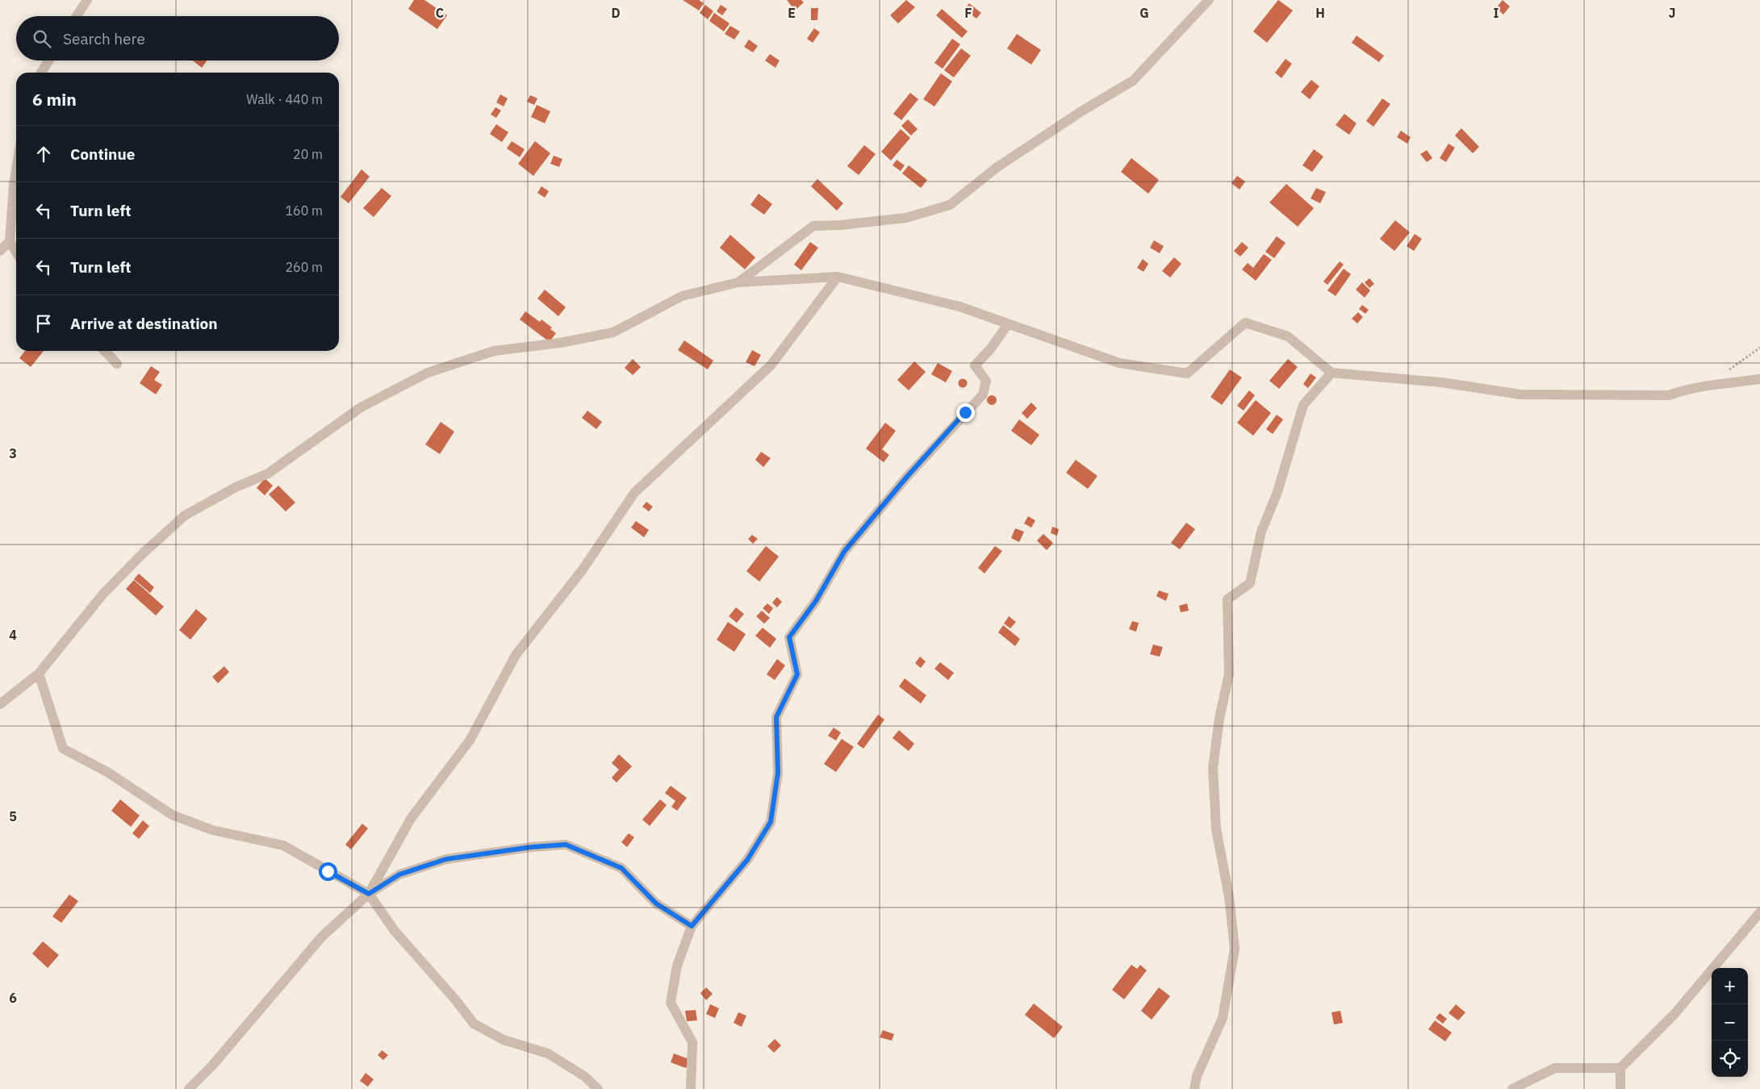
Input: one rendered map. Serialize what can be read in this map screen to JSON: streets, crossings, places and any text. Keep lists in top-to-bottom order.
{
  "page": {
    "search": "Search here",
    "heading": ["6 min", "Walk · 440 m"],
    "list": [
      ["Continue", "20 m"],
      ["Turn left", "160 m"],
      ["Turn left", "260 m"],
      "Arrive at destination"
    ],
    "map_buttons": ["+", "−"]
  },
  "grid": {
    "columns": [
      "C",
      "D",
      "E",
      "F",
      "G",
      "H",
      "I",
      "J"
    ],
    "rows": [
      "3",
      "4",
      "5",
      "6"
    ]
  }
}
